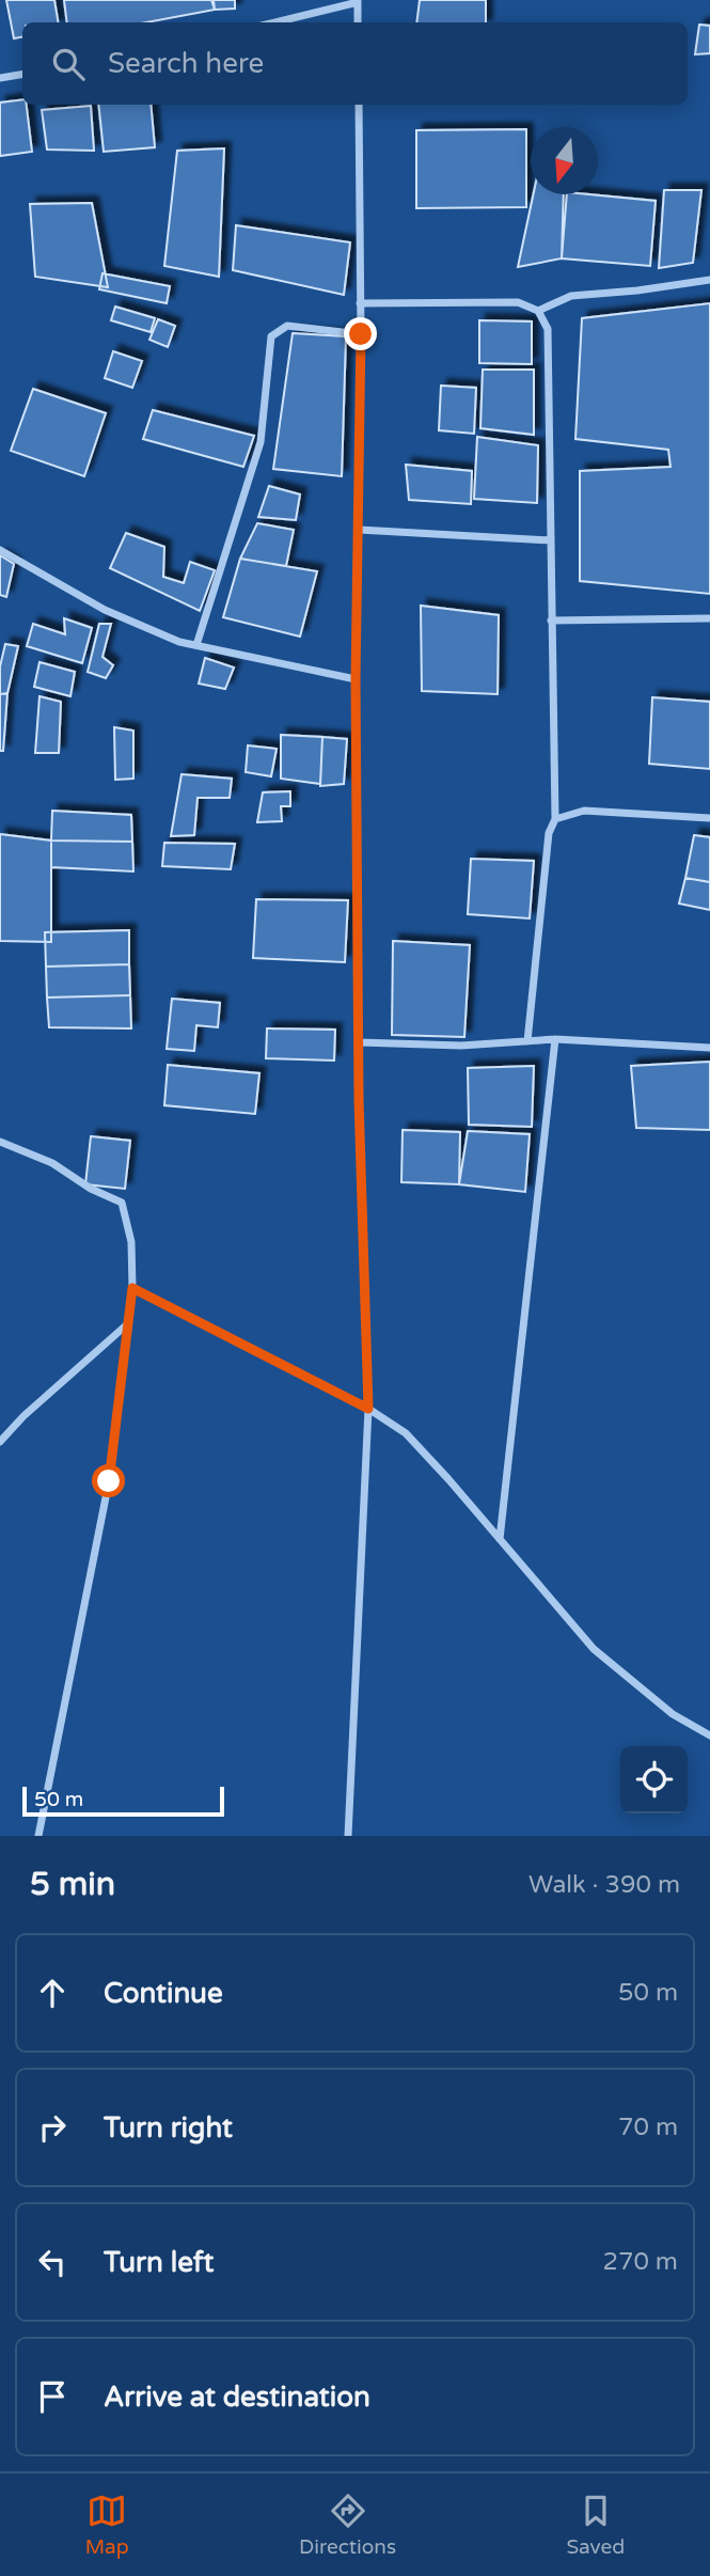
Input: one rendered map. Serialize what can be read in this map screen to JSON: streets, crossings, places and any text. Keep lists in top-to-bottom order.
{
  "scale_bar": "50 m",
  "north": "bottom",
  "page": {
    "search": "Search here",
    "scale": "50 m",
    "heading": ["5 min", "Walk · 390 m"],
    "list": [
      ["Continue", "50 m"],
      ["Turn right", "70 m"],
      ["Turn left", "270 m"],
      "Arrive at destination"
    ],
    "nav": ["Map", "Directions", "Saved"]
  }
}
